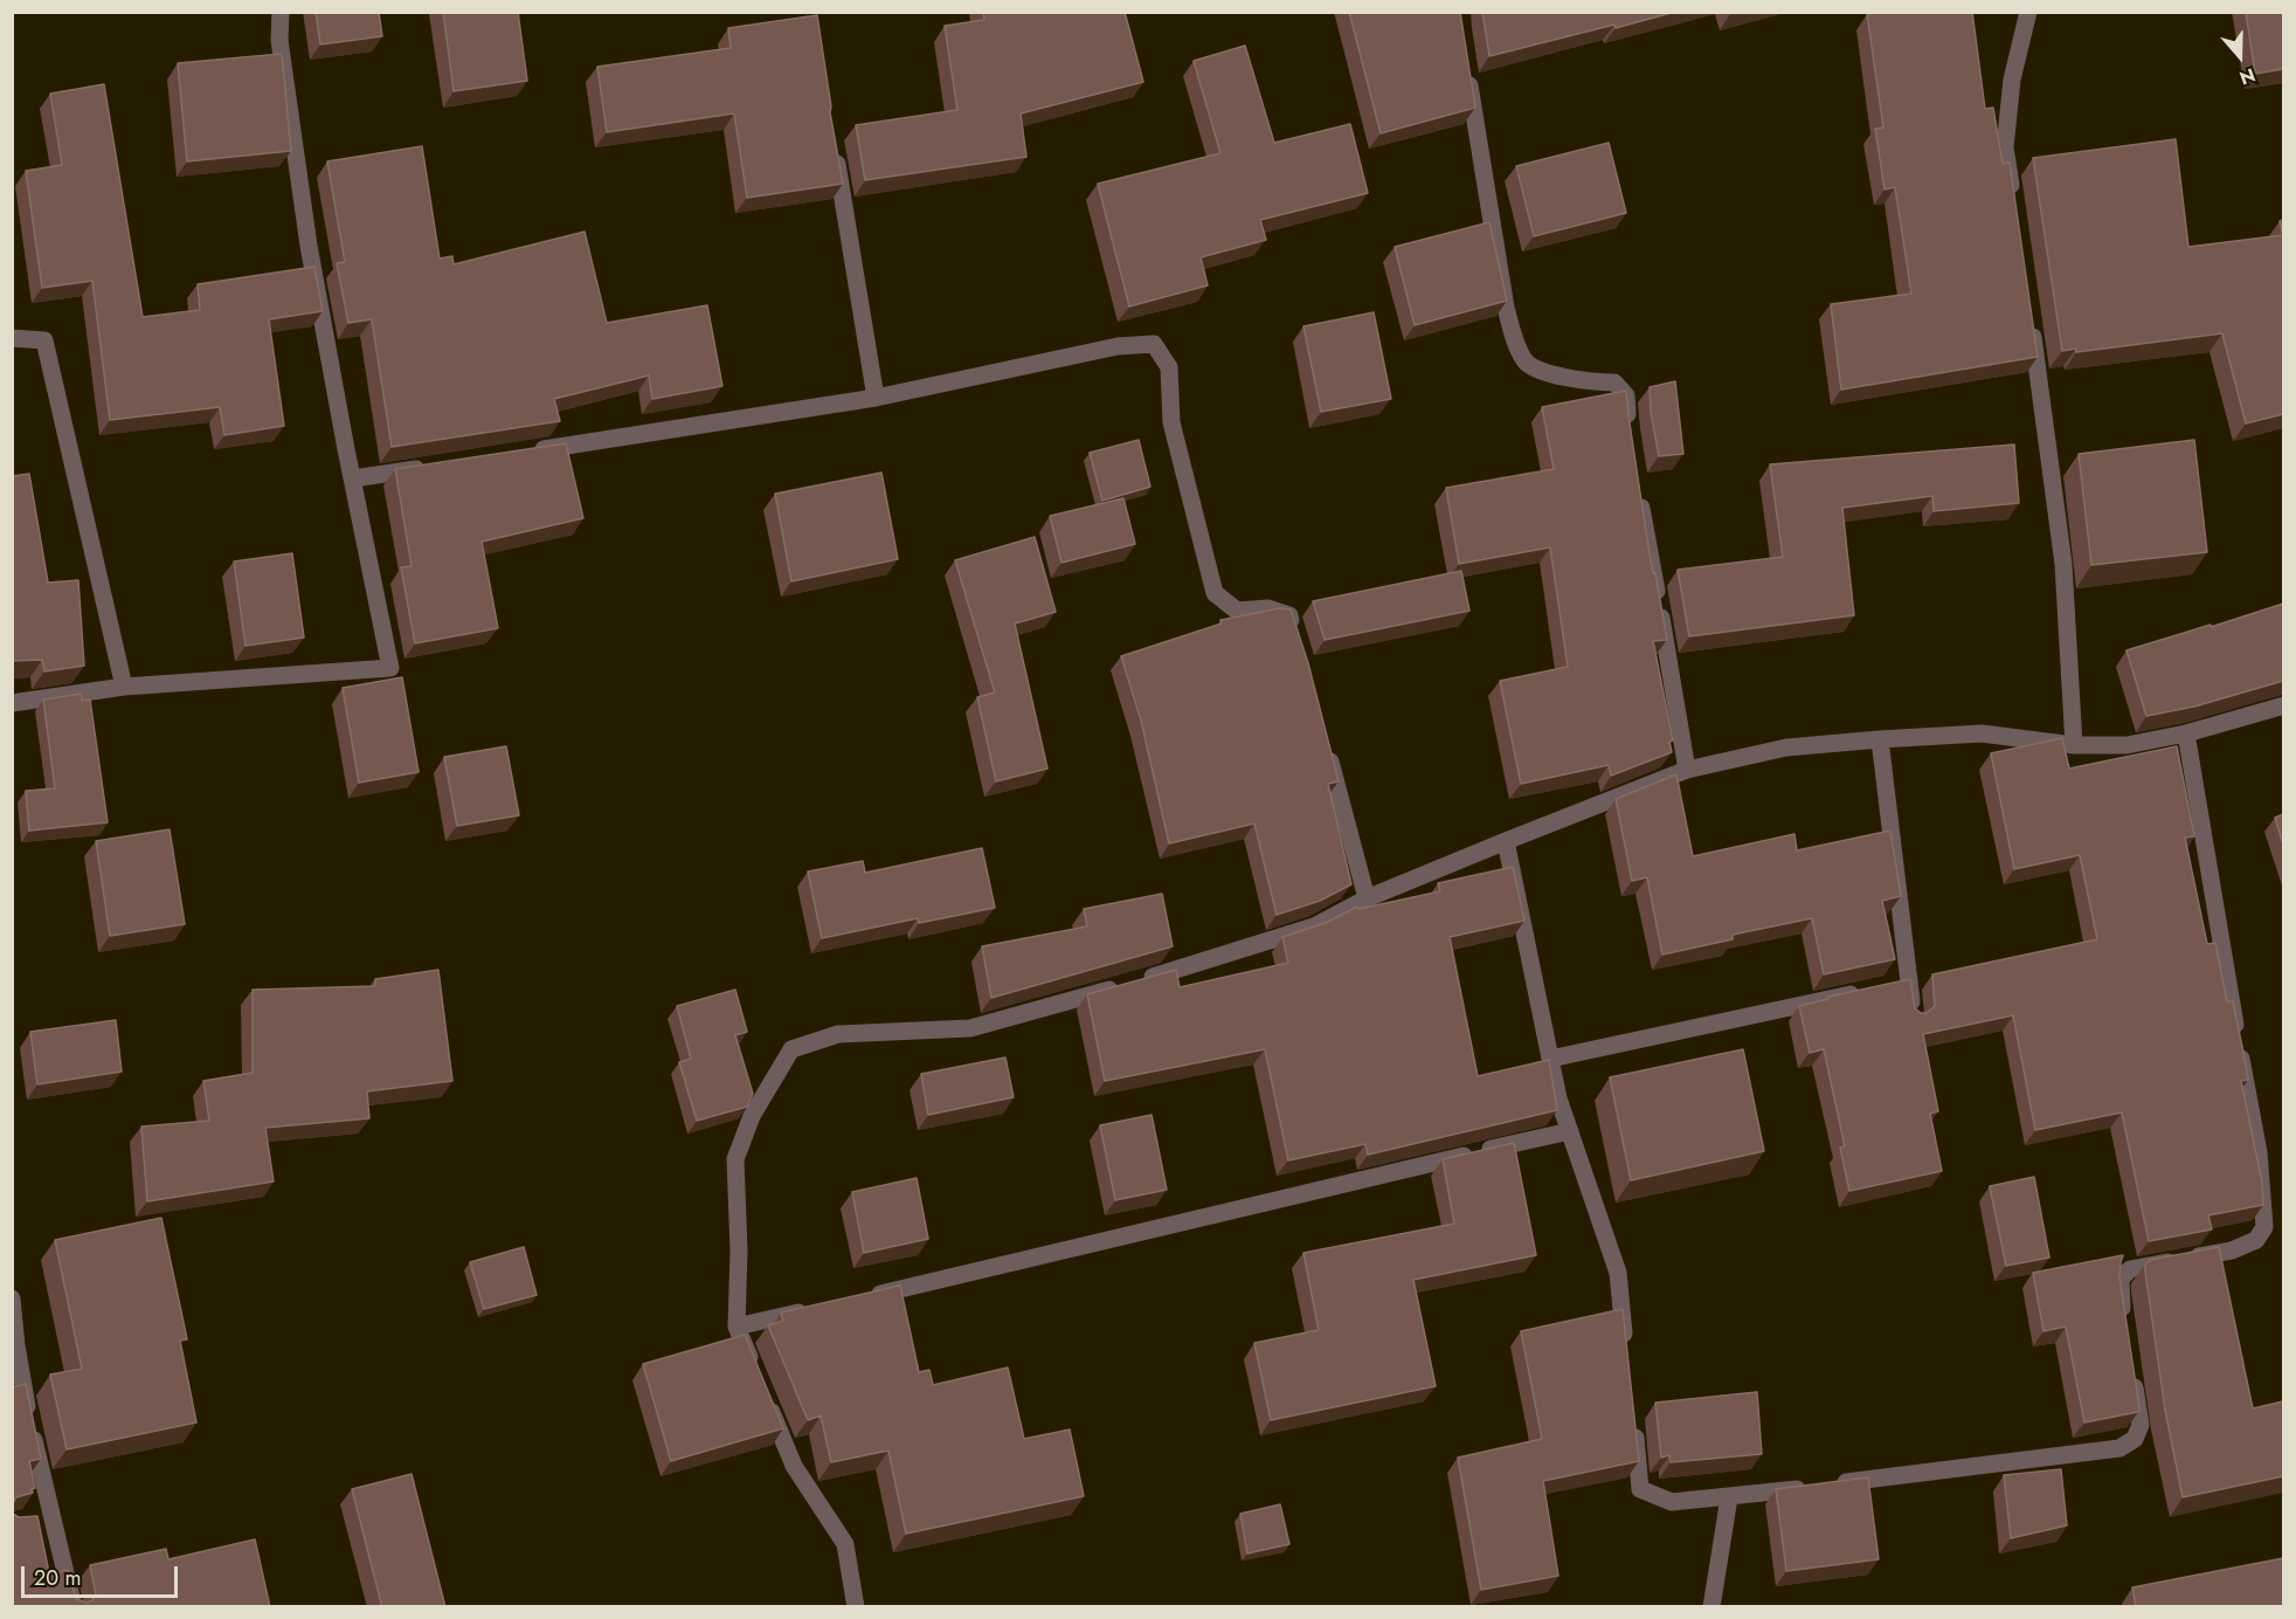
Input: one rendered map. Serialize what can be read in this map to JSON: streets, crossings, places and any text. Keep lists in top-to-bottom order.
{
  "scale_bar": "20 m",
  "north": "bottom"
}
